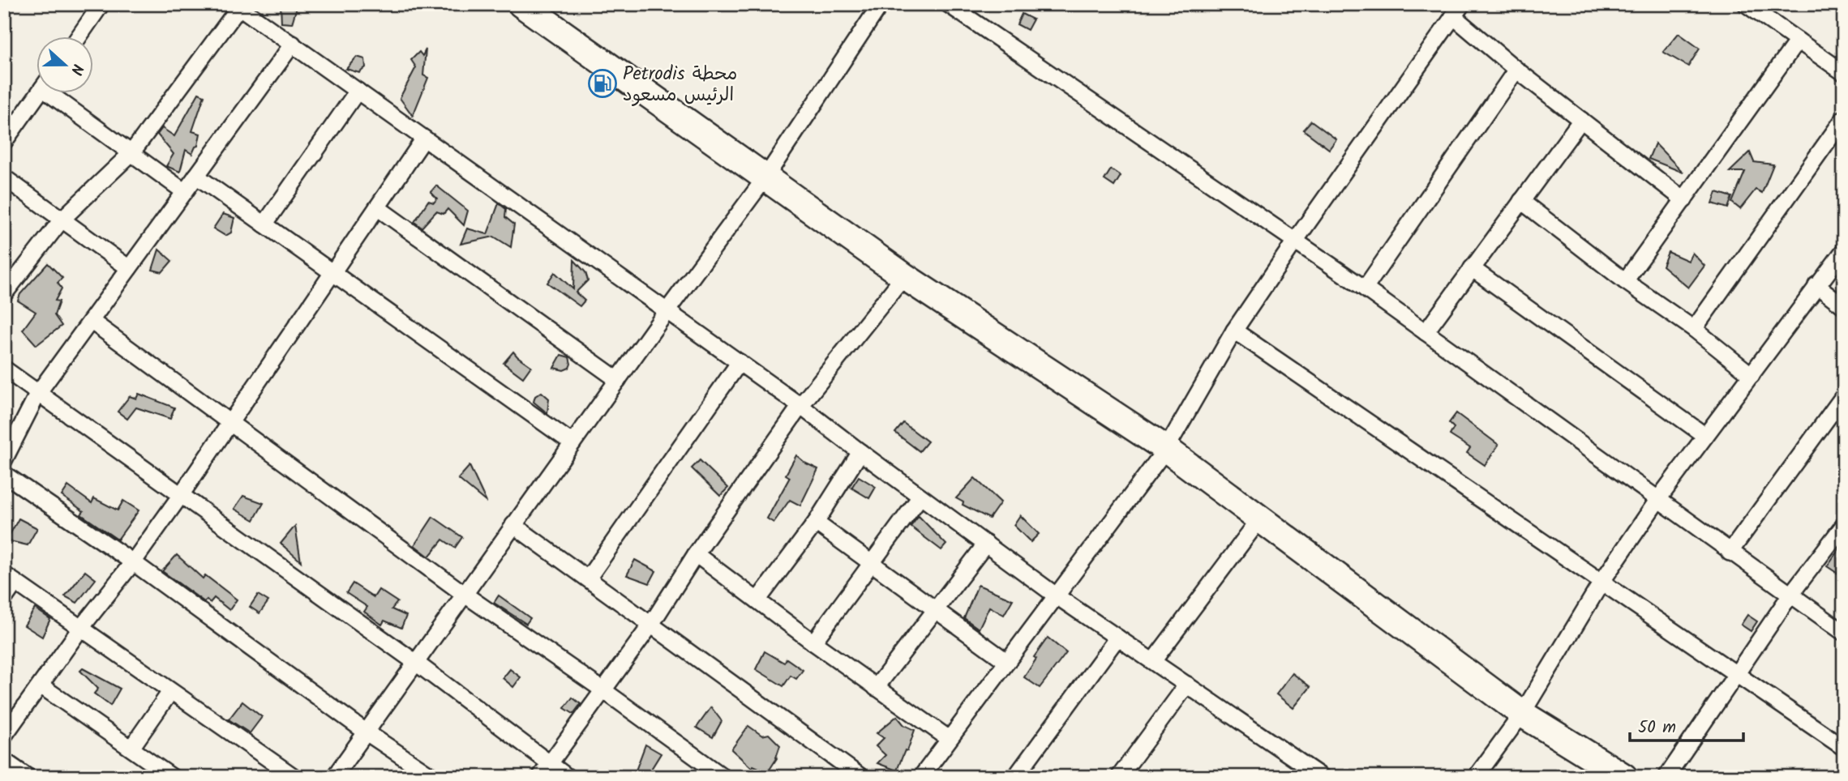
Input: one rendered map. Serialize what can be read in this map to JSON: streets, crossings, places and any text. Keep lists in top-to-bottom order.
{
  "places": {
    "fuel station": ["Petrodis محطة الرئيس مسعود"]
  },
  "scale_bar": "50 m",
  "north": "right"
}
